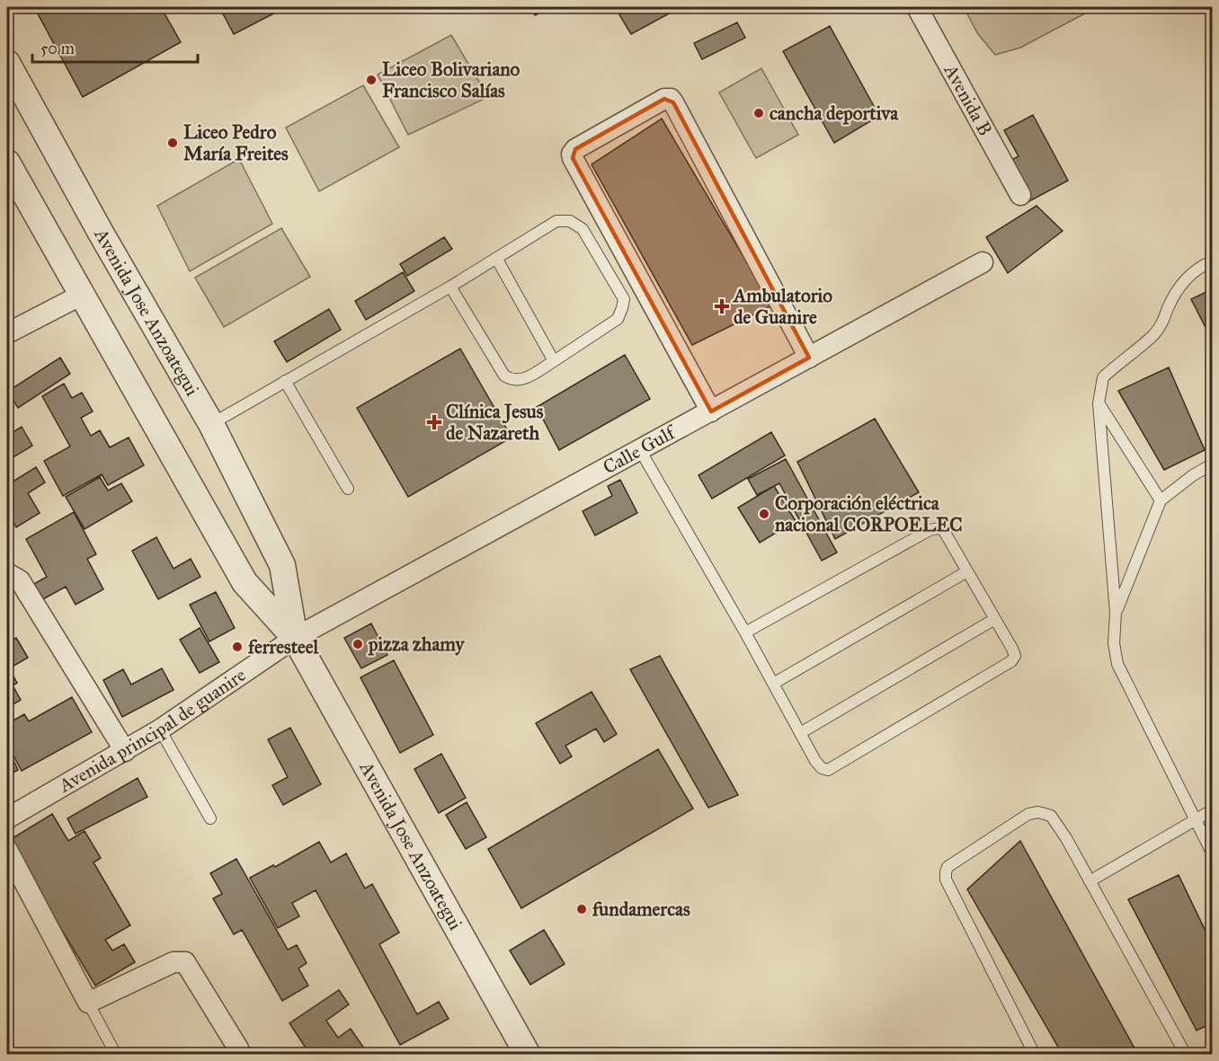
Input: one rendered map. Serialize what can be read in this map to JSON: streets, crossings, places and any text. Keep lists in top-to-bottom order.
{
  "streets": {
    "street": [
      "Avenida B",
      "Avenida Jose Anzoategui",
      "Calle Gulf",
      "Avenida principal de guanire"
    ]
  },
  "crossings": [
    ["Avenida Jose Anzoategui", "Calle Gulf"],
    ["Avenida Jose Anzoategui", "Avenida principal de guanire"],
    ["Calle Gulf", "Avenida principal de guanire"]
  ],
  "places": {
    "other": [
      "Liceo Bolivariano Francisco Salías",
      "cancha deportiva",
      "Liceo Pedro María Freites",
      "Corporación eléctrica nacional CORPOELEC",
      "pizza zhamy",
      "ferresteel",
      "fundamercas"
    ],
    "health": ["Ambulatorio de Guanire", "Clínica Jesus de Nazareth"]
  },
  "scale_bar": "50 m"
}
